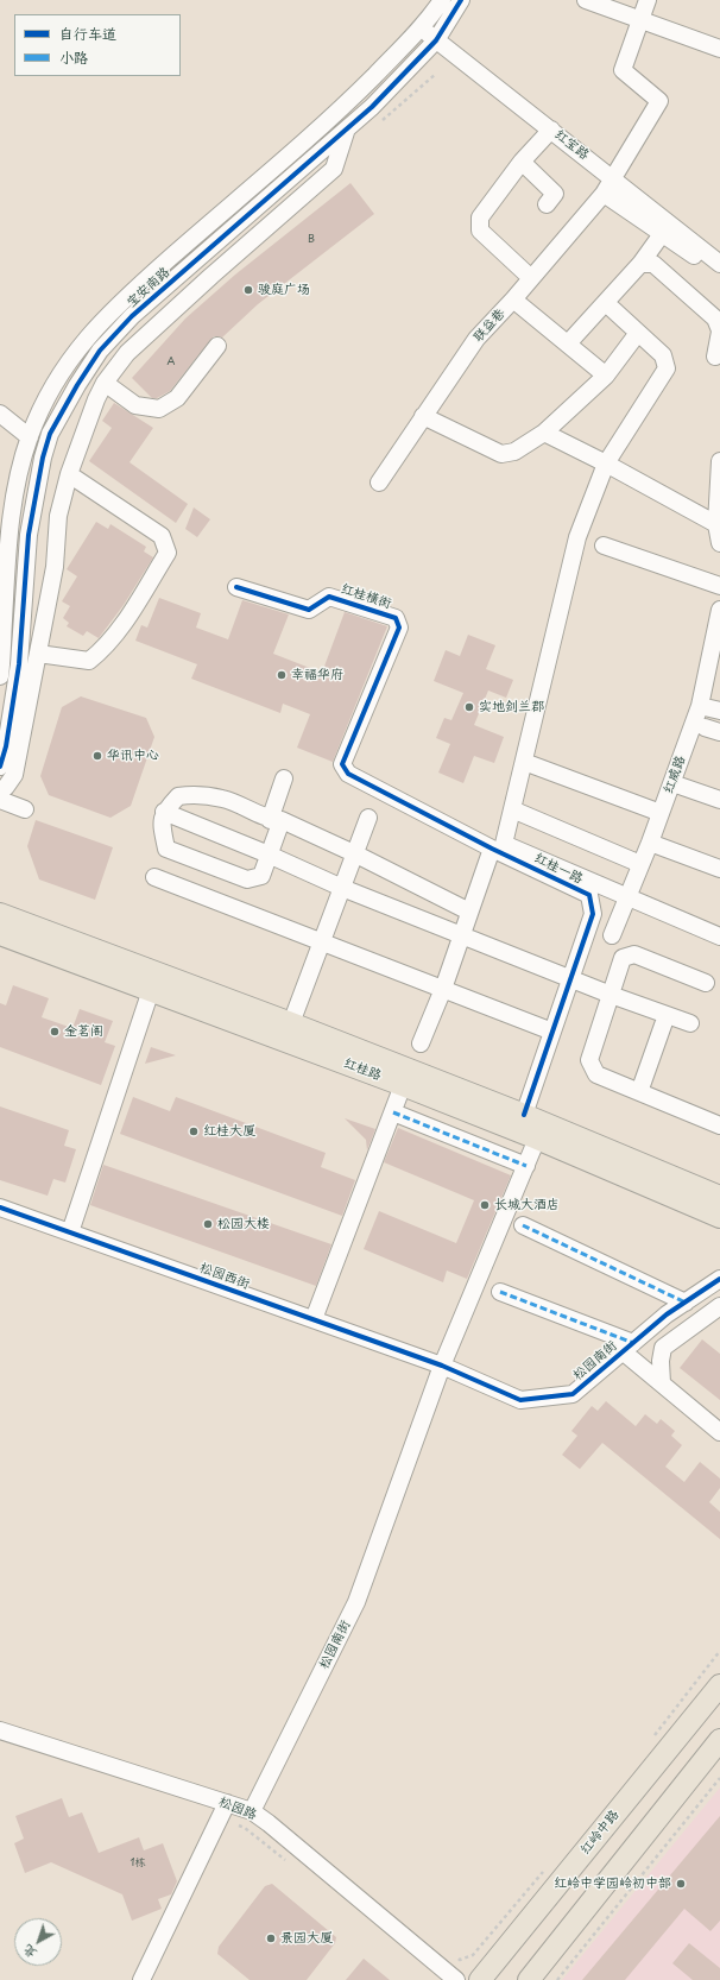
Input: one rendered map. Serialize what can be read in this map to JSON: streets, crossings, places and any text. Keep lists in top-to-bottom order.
{
  "streets": {
    "main road": ["红桂路", "红岭中路"],
    "street": [
      "红宝路",
      "宝安南路",
      "联益巷",
      "红桂横街",
      "红威路",
      "红桂一路",
      "松园西街",
      "松园南街",
      "松园路"
    ]
  },
  "crossings": [
    ["红宝路", "宝安南路"],
    ["红宝路", "联益巷"],
    ["红桂横街", "红桂一路"],
    ["红桂一路", "红桂路"],
    ["红桂路", "松园南街"],
    ["松园西街", "松园南街"],
    ["松园南街", "松园路"]
  ],
  "places": [
    "骏庭广场",
    "幸福华府",
    "实地剑兰郡",
    "华讯中心",
    "金茗阁",
    "红桂大厦",
    "长城大酒店",
    "松园大楼",
    "红岭中学园岭初中部",
    "景园大厦"
  ],
  "house_numbers": ["B", "A", "1栋"],
  "legend": ["自行车道", "小路"],
  "north": "bottom left"
}
